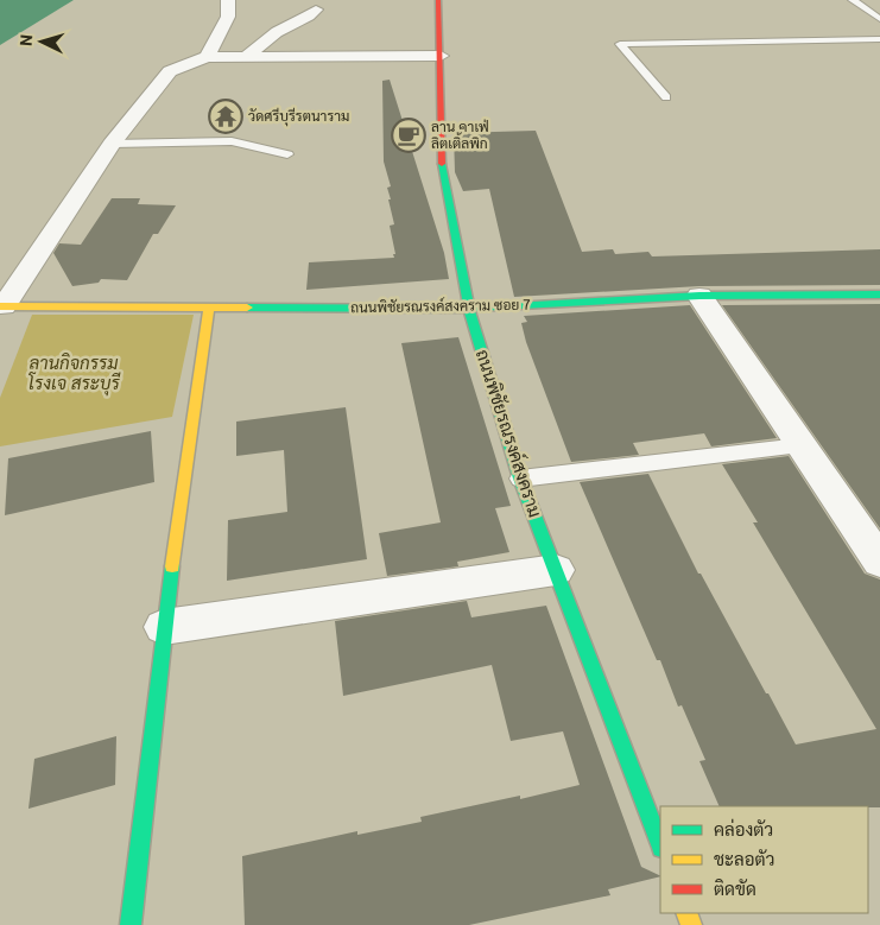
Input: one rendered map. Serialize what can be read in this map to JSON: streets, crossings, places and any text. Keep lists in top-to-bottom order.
{
  "streets": {
    "street": ["ถนนพิชัยรณรงค์สงคราม ซอย 7", "ถนนพิชัยรณรงค์สงคราม"]
  },
  "crossings": [
    ["ถนนพิชัยรณรงค์สงคราม ซอย 7", "ถนนพิชัยรณรงค์สงคราม"]
  ],
  "parks": ["ลานกิจกรรม โรงเจ สระบุรี"],
  "places": {
    "temple": ["วัดศรีบุรีรตนาราม"],
    "cafe": ["ลาน คาเฟ่ ลิตเติ้ลพิก"]
  },
  "legend": ["คล่องตัว", "ชะลอตัว", "ติดขัด"],
  "north": "left"
}
